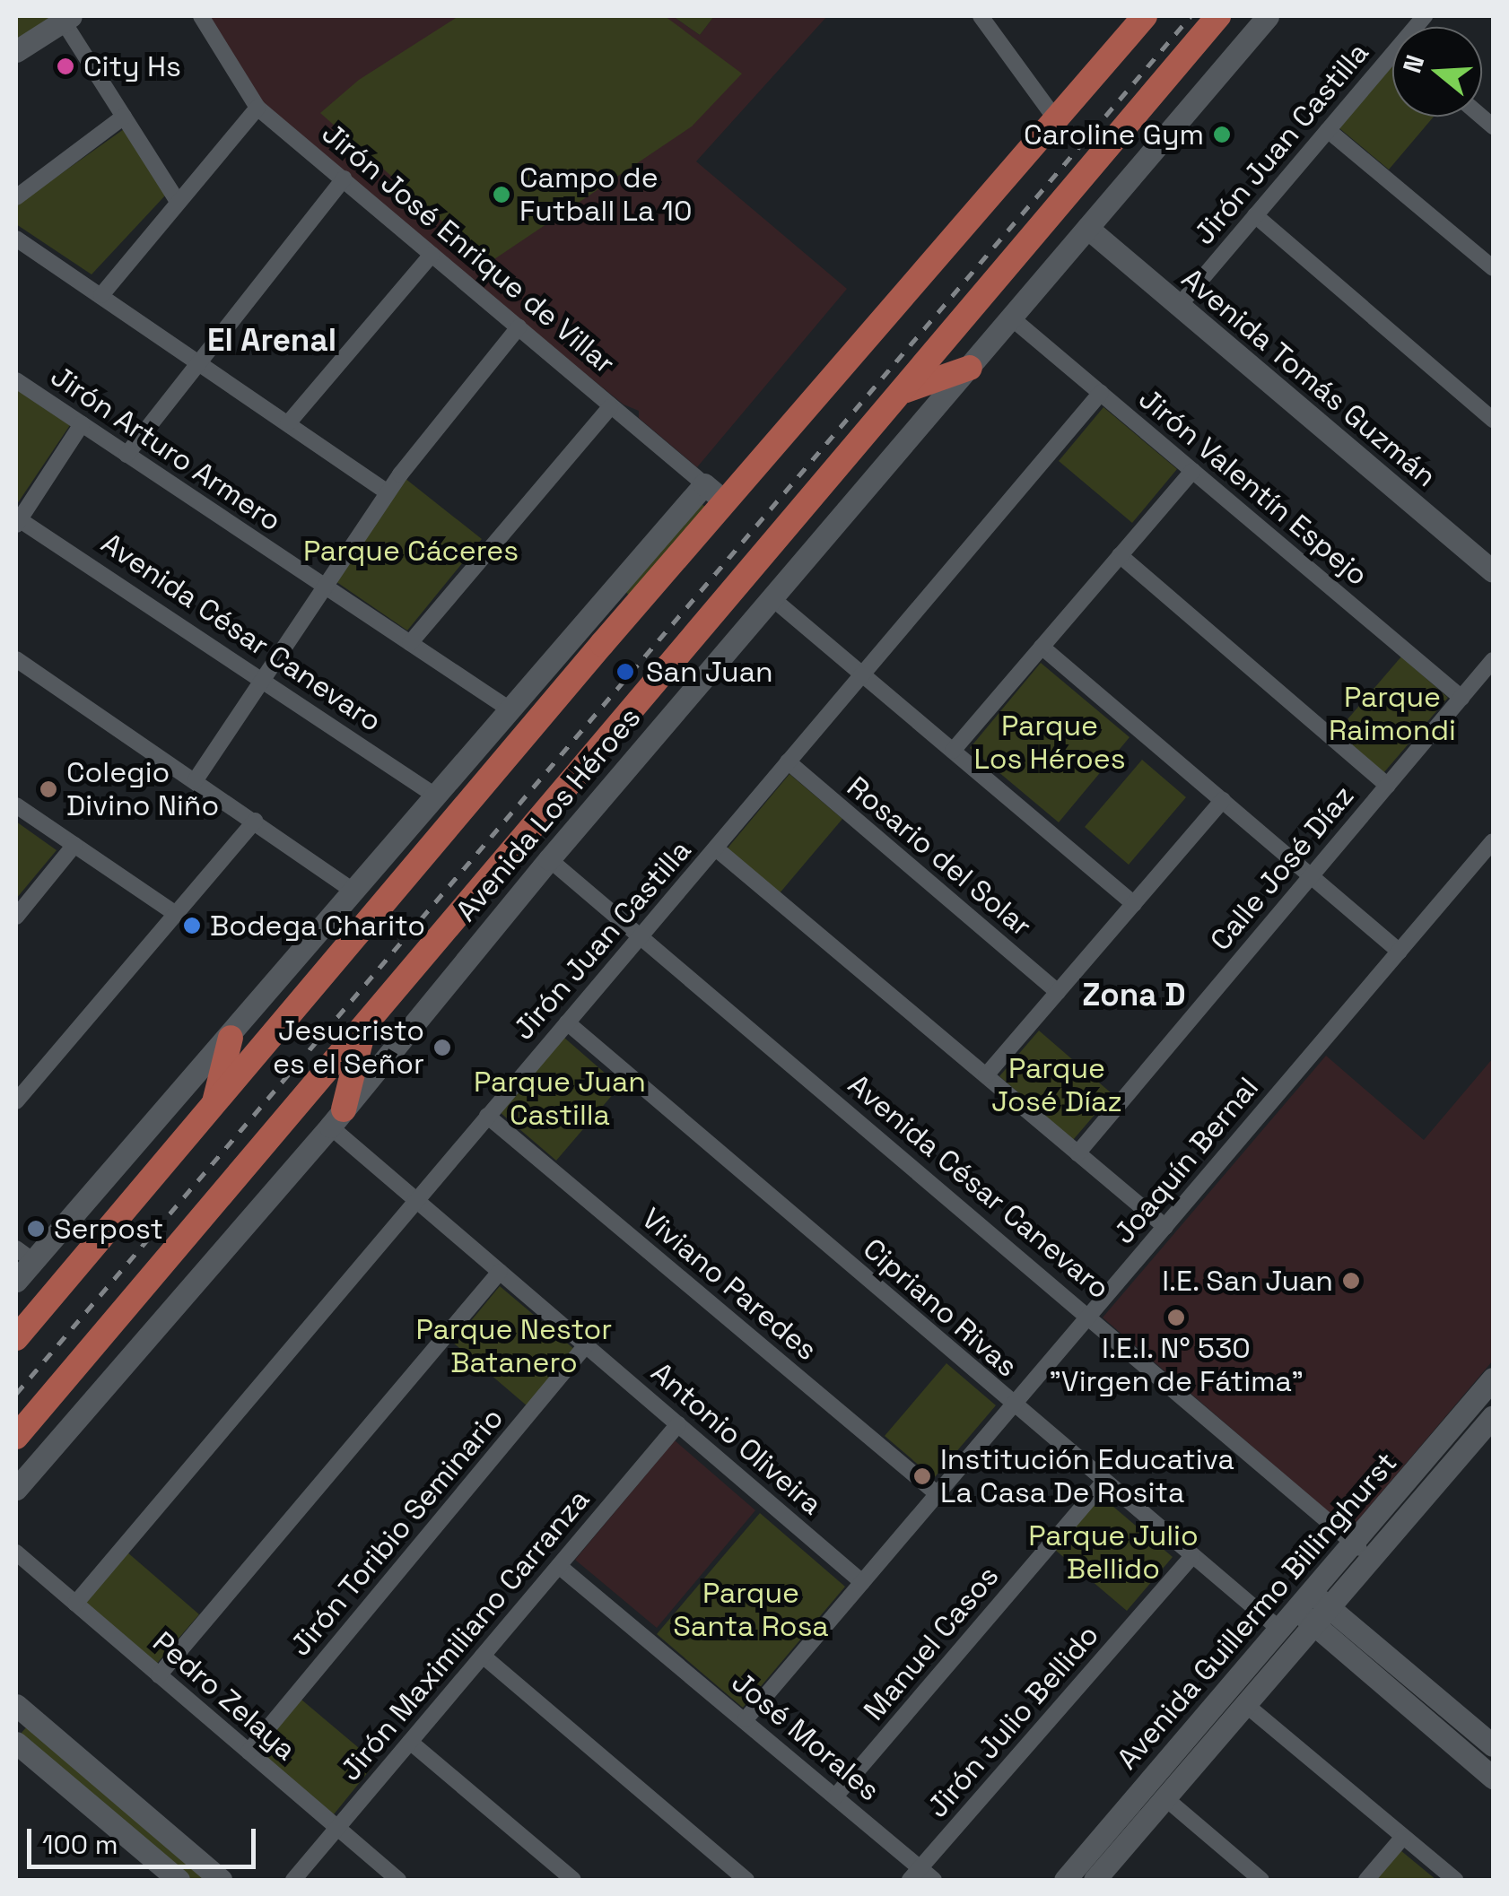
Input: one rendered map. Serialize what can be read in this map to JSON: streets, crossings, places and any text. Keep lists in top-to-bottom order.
{
  "streets": {
    "main road": ["Avenida Los Héroes"],
    "street": [
      "Jirón Juan Castilla",
      "Jirón José Enrique de Villar",
      "Avenida Tomás Guzmán",
      "Jirón Arturo Armero",
      "Jirón Valentín Espejo",
      "Avenida César Canevaro",
      "Rosario del Solar",
      "Calle José Díaz",
      "Joaquín Bernal",
      "Viviano Paredes",
      "Cipriano Rivas",
      "Antonio Oliveira",
      "Jirón Toribio Seminario",
      "Avenida Guillermo Billinghurst",
      "Jirón Maximiliano Carranza",
      "Manuel Casos",
      "Pedro Zelaya",
      "Jirón Julio Bellido",
      "José Morales"
    ]
  },
  "crossings": [
    ["Jirón Juan Castilla", "Avenida Tomás Guzmán"],
    ["Jirón Juan Castilla", "Jirón Valentín Espejo"],
    ["Jirón Juan Castilla", "Avenida César Canevaro"],
    ["Jirón Juan Castilla", "Rosario del Solar"],
    ["Jirón Juan Castilla", "Viviano Paredes"],
    ["Jirón Juan Castilla", "Cipriano Rivas"],
    ["Jirón Juan Castilla", "Antonio Oliveira"],
    ["Jirón Juan Castilla", "Pedro Zelaya"],
    ["Avenida Tomás Guzmán", "Avenida Los Héroes"],
    ["Jirón Valentín Espejo", "Avenida Los Héroes"],
    ["Jirón Valentín Espejo", "Calle José Díaz"],
    ["Avenida César Canevaro", "Avenida Los Héroes"],
    ["Avenida César Canevaro", "Joaquín Bernal"],
    ["Avenida César Canevaro", "Avenida Guillermo Billinghurst"],
    ["Avenida Los Héroes", "Antonio Oliveira"],
    ["Joaquín Bernal", "Viviano Paredes"],
    ["Joaquín Bernal", "Cipriano Rivas"],
    ["Joaquín Bernal", "Antonio Oliveira"],
    ["Joaquín Bernal", "José Morales"],
    ["Cipriano Rivas", "Avenida Guillermo Billinghurst"],
    ["Cipriano Rivas", "Manuel Casos"],
    ["Cipriano Rivas", "Jirón Julio Bellido"],
    ["Antonio Oliveira", "Jirón Toribio Seminario"],
    ["Antonio Oliveira", "Jirón Maximiliano Carranza"],
    ["Jirón Toribio Seminario", "Pedro Zelaya"],
    ["Jirón Maximiliano Carranza", "Pedro Zelaya"],
    ["Jirón Maximiliano Carranza", "José Morales"],
    ["Manuel Casos", "José Morales"],
    ["Jirón Julio Bellido", "José Morales"]
  ],
  "districts": ["El Arenal", "Zona D"],
  "parks": [
    "Parque Cáceres",
    "Parque Raimondi",
    "Parque Los Héroes",
    "Parque José Díaz",
    "Parque Juan Castilla",
    "Parque Nestor Batanero",
    "Parque Julio Bellido",
    "Parque Santa Rosa"
  ],
  "places": [
    "City Hs",
    "Caroline Gym",
    "Campo de Futball La 10",
    "San Juan",
    "Colegio Divino Niño",
    "Bodega Charito",
    "Jesucristo es el Señor",
    "Serpost",
    "I.E. San Juan",
    "I.E.I. N° 530 \"Virgen de Fátima\"",
    "Institución Educativa La Casa De Rosita"
  ],
  "scale_bar": "100 m",
  "north": "left"
}
